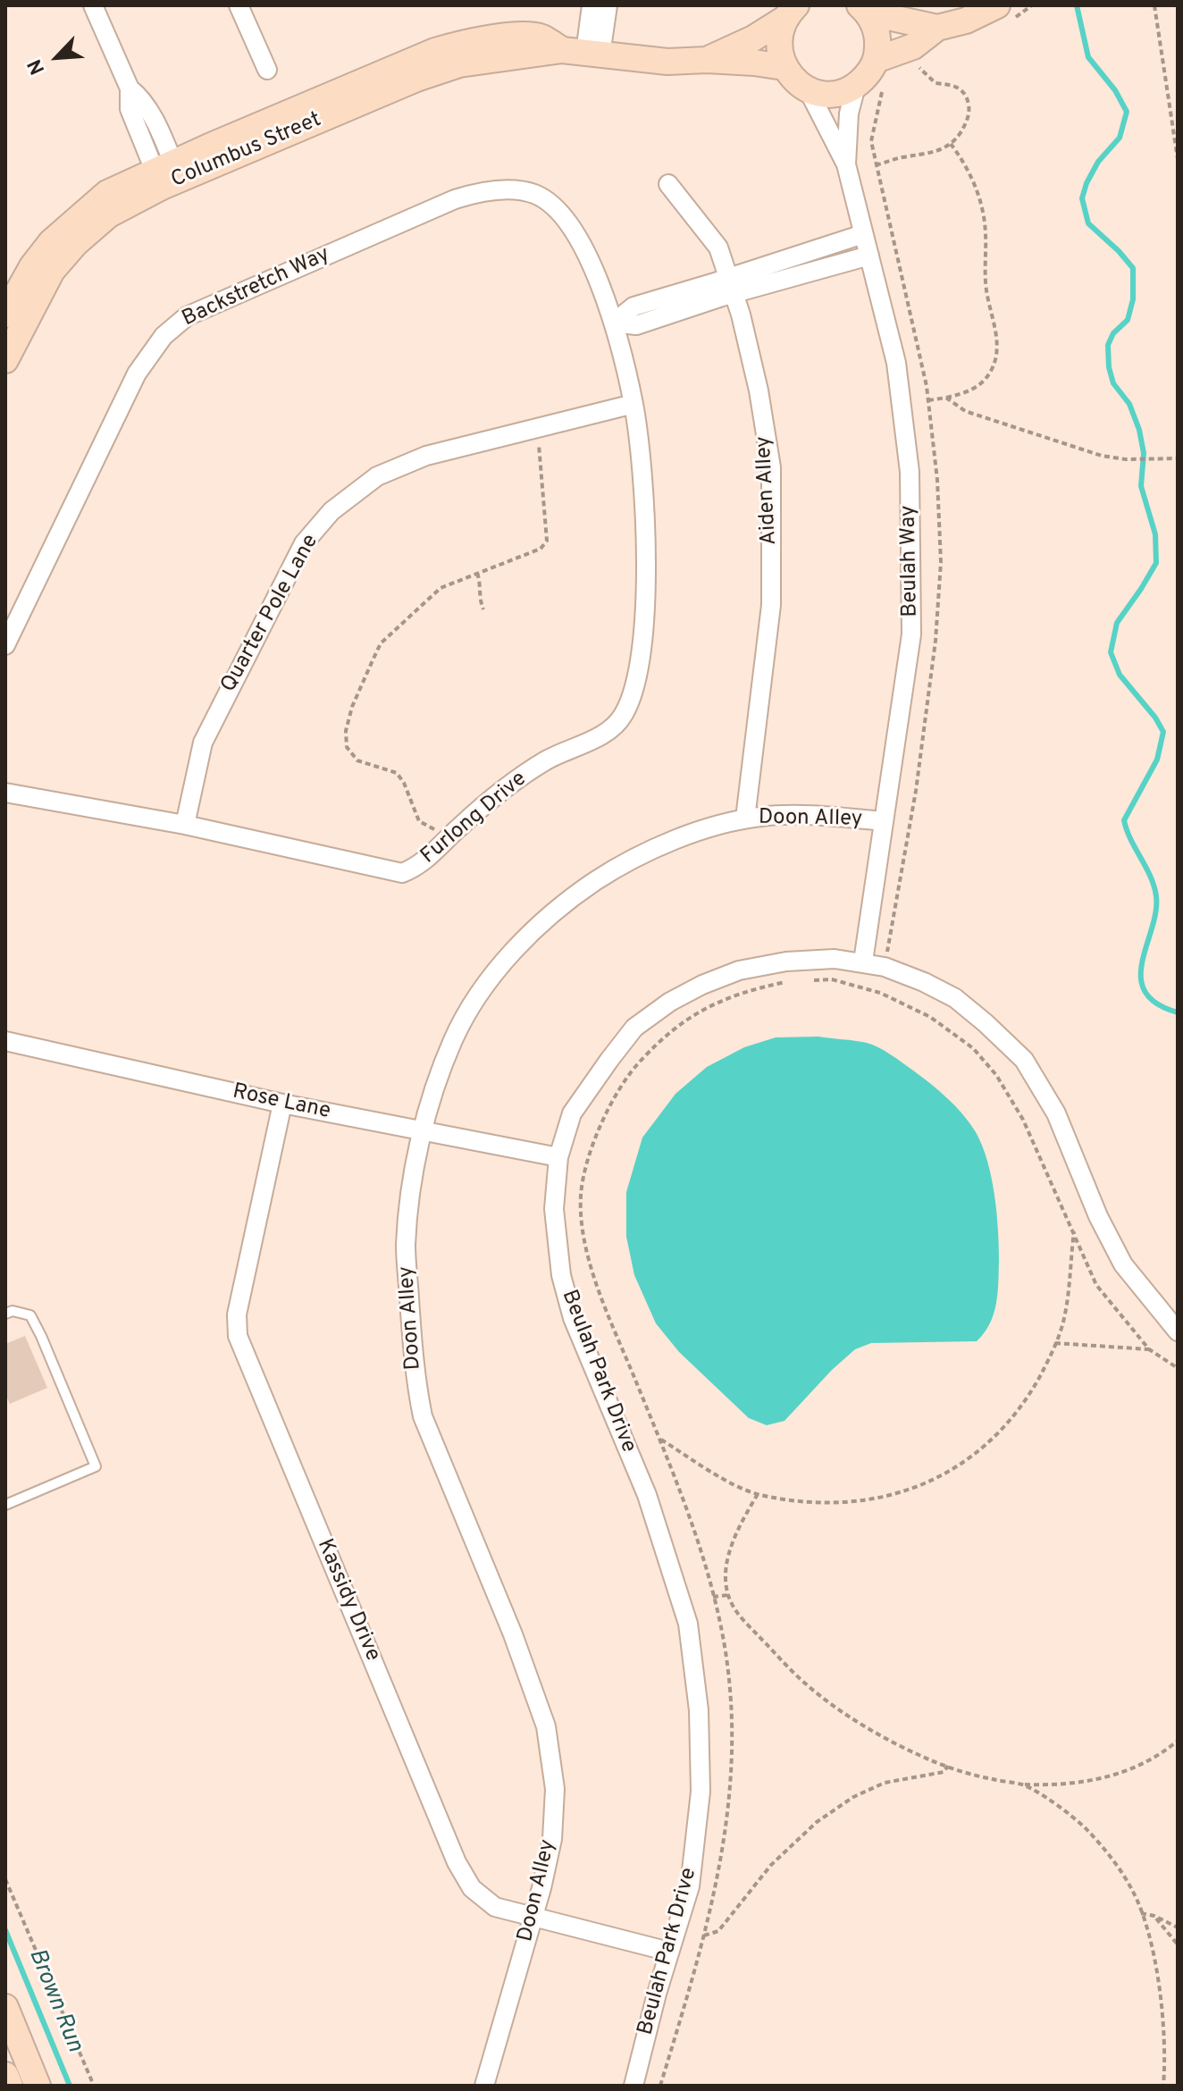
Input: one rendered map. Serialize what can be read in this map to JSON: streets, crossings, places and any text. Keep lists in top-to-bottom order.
{
  "streets": {
    "street": [
      "Columbus Street",
      "Backstretch Way",
      "Aiden Alley",
      "Beulah Way",
      "Quarter Pole Lane",
      "Furlong Drive",
      "Doon Alley",
      "Rose Lane",
      "Beulah Park Drive",
      "Kassidy Drive"
    ]
  },
  "crossings": [
    ["Backstretch Way", "Furlong Drive"],
    ["Aiden Alley", "Doon Alley"],
    ["Beulah Way", "Doon Alley"],
    ["Beulah Way", "Beulah Park Drive"],
    ["Quarter Pole Lane", "Furlong Drive"],
    ["Doon Alley", "Rose Lane"],
    ["Doon Alley", "Kassidy Drive"],
    ["Rose Lane", "Beulah Park Drive"],
    ["Rose Lane", "Kassidy Drive"],
    ["Beulah Park Drive", "Kassidy Drive"]
  ],
  "water": ["Brown Run"],
  "north": "bottom left"
}
